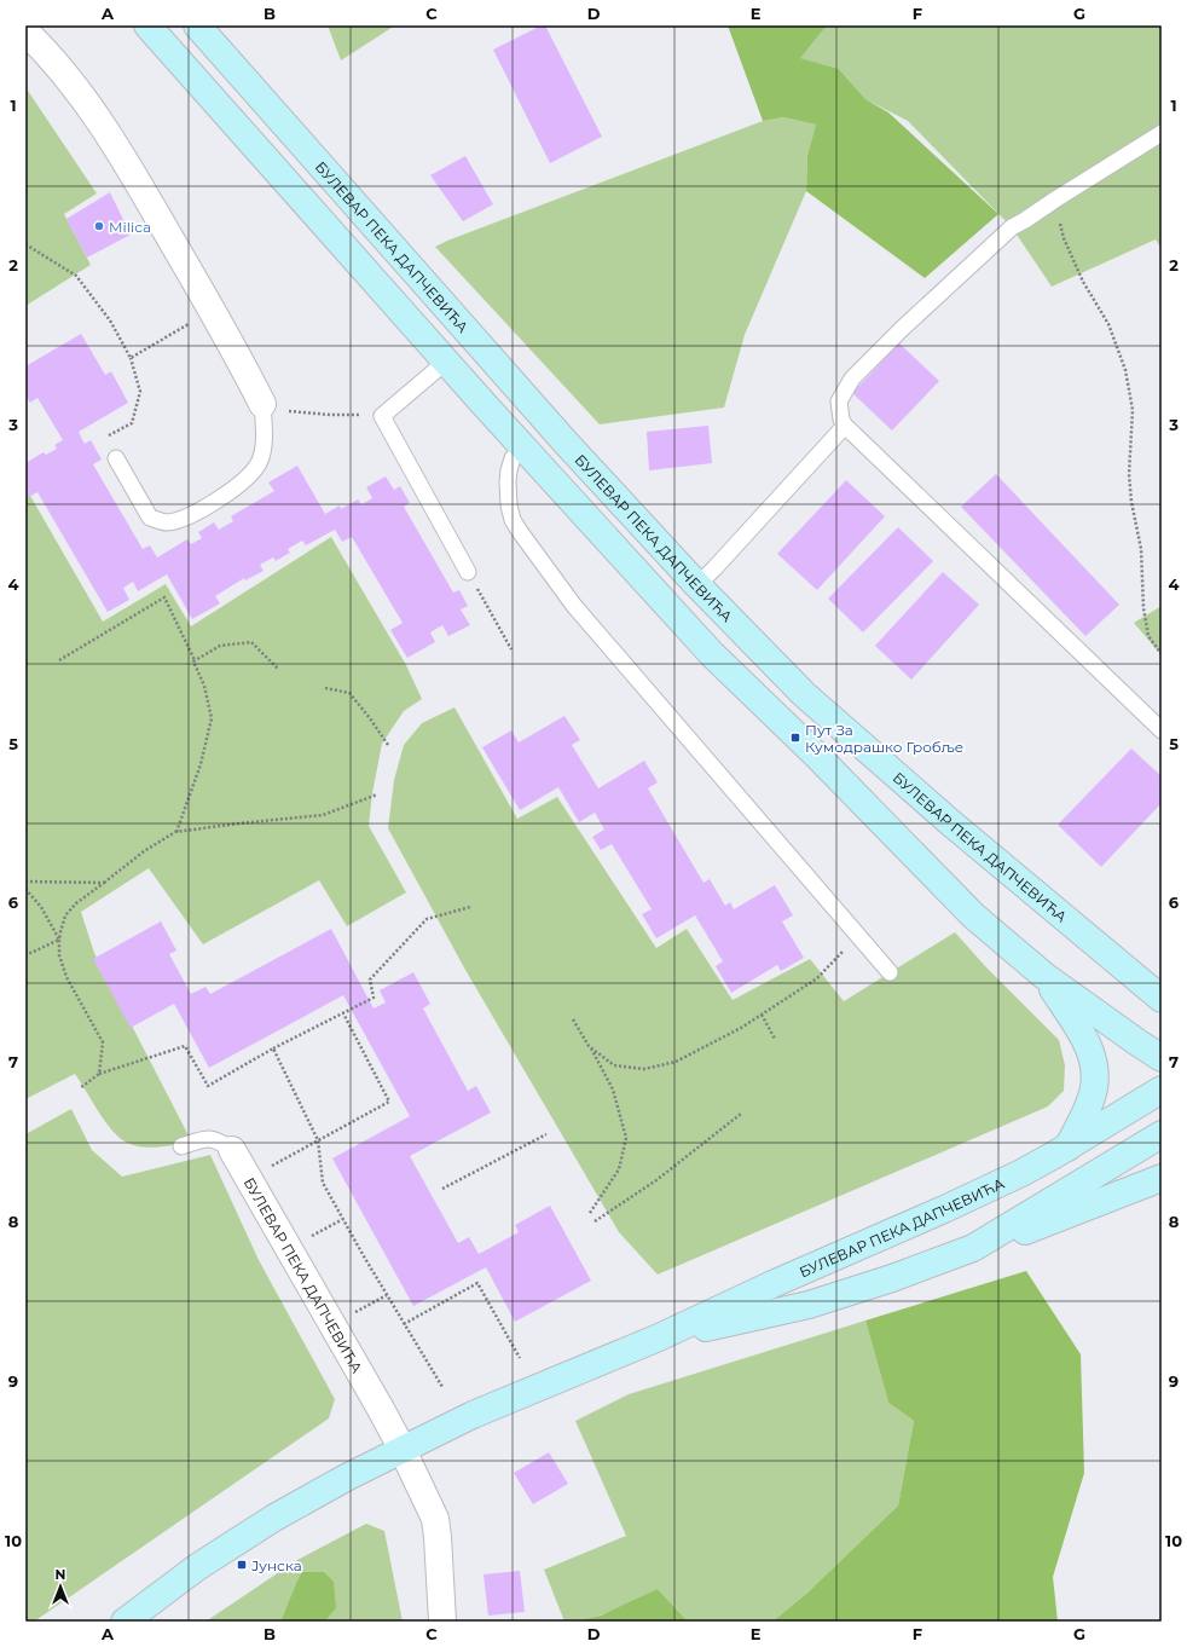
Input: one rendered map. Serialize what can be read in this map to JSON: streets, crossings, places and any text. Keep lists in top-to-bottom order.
{
  "streets": {
    "street": ["БУЛЕВАР ПЕКА ДАПЧЕВИЋА"]
  },
  "places": {
    "other": ["Milica"],
    "transit": ["Пут За Кумодрашко Гробље", "Јунска"]
  },
  "north": "top",
  "grid": {
    "columns": [
      "A",
      "B",
      "C",
      "D",
      "E",
      "F",
      "G"
    ],
    "rows": [
      "1",
      "2",
      "3",
      "4",
      "5",
      "6",
      "7",
      "8",
      "9",
      "10"
    ]
  }
}
